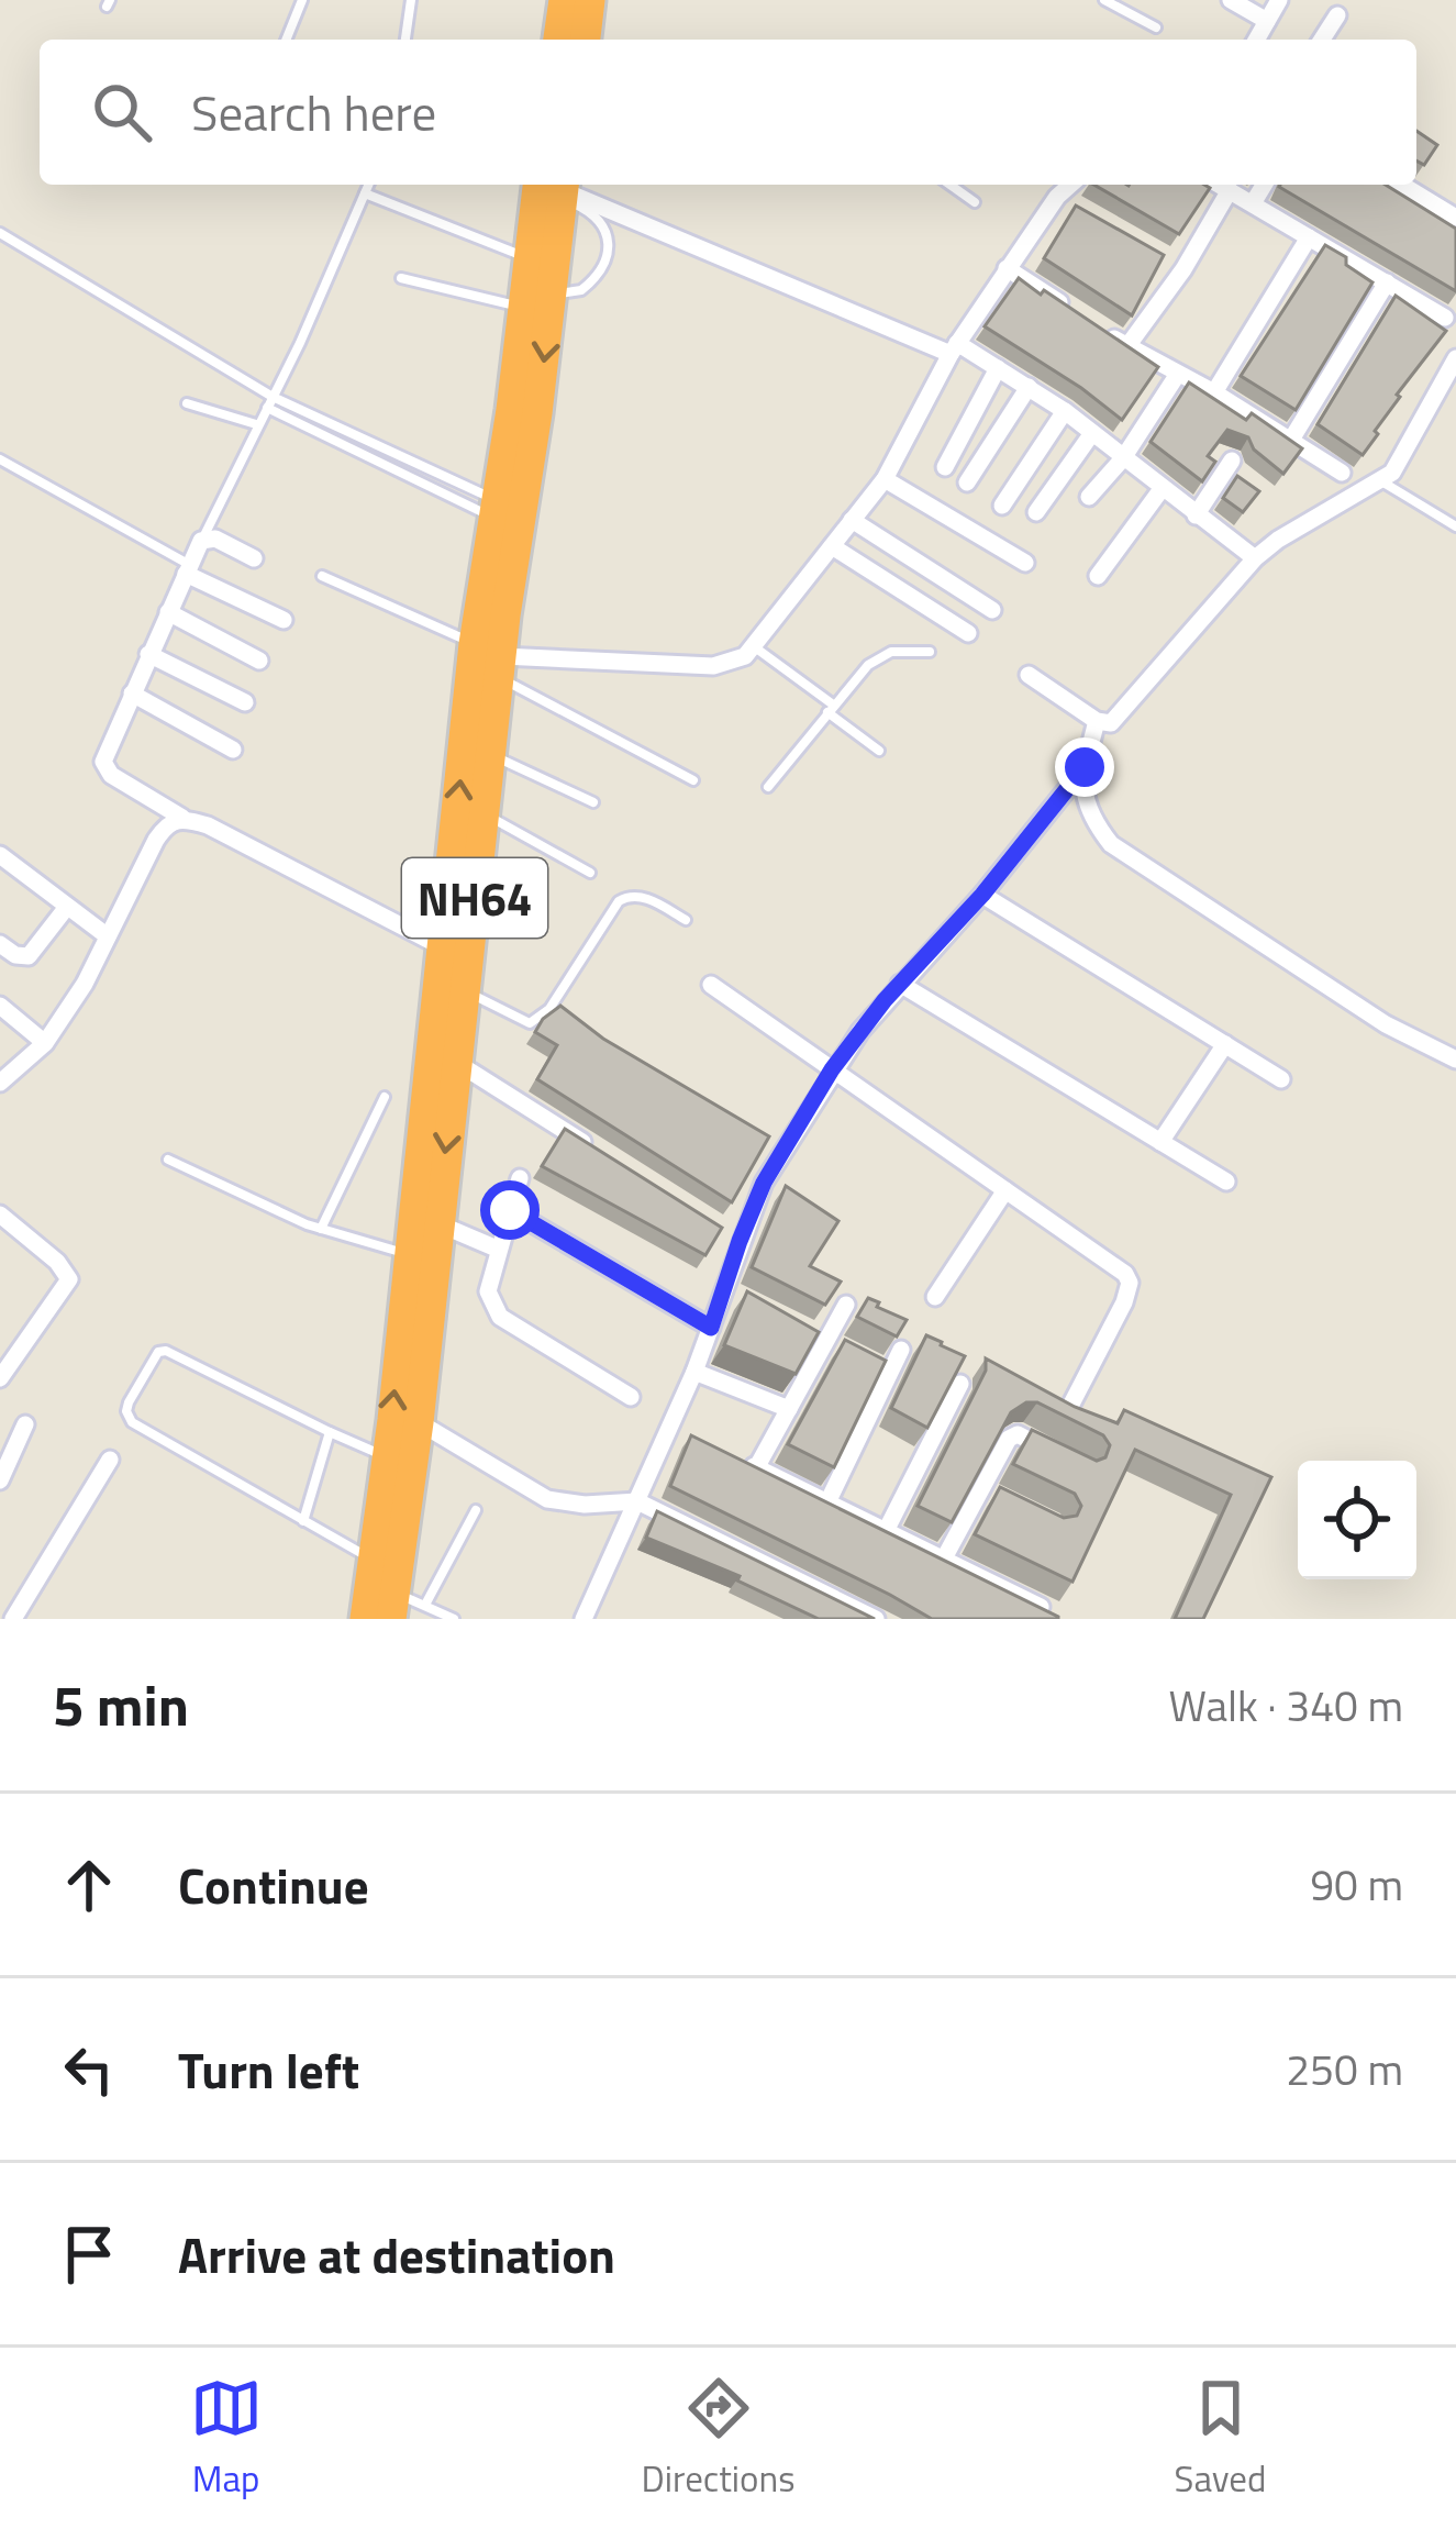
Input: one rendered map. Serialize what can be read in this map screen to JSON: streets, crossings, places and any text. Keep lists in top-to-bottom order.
{
  "streets": {
    "highway": ["NH64"]
  },
  "page": {
    "search": "Search here",
    "heading": ["5 min", "Walk · 340 m"],
    "list": [
      ["Continue", "90 m"],
      ["Turn left", "250 m"],
      "Arrive at destination"
    ],
    "nav": ["Map", "Directions", "Saved"]
  }
}
